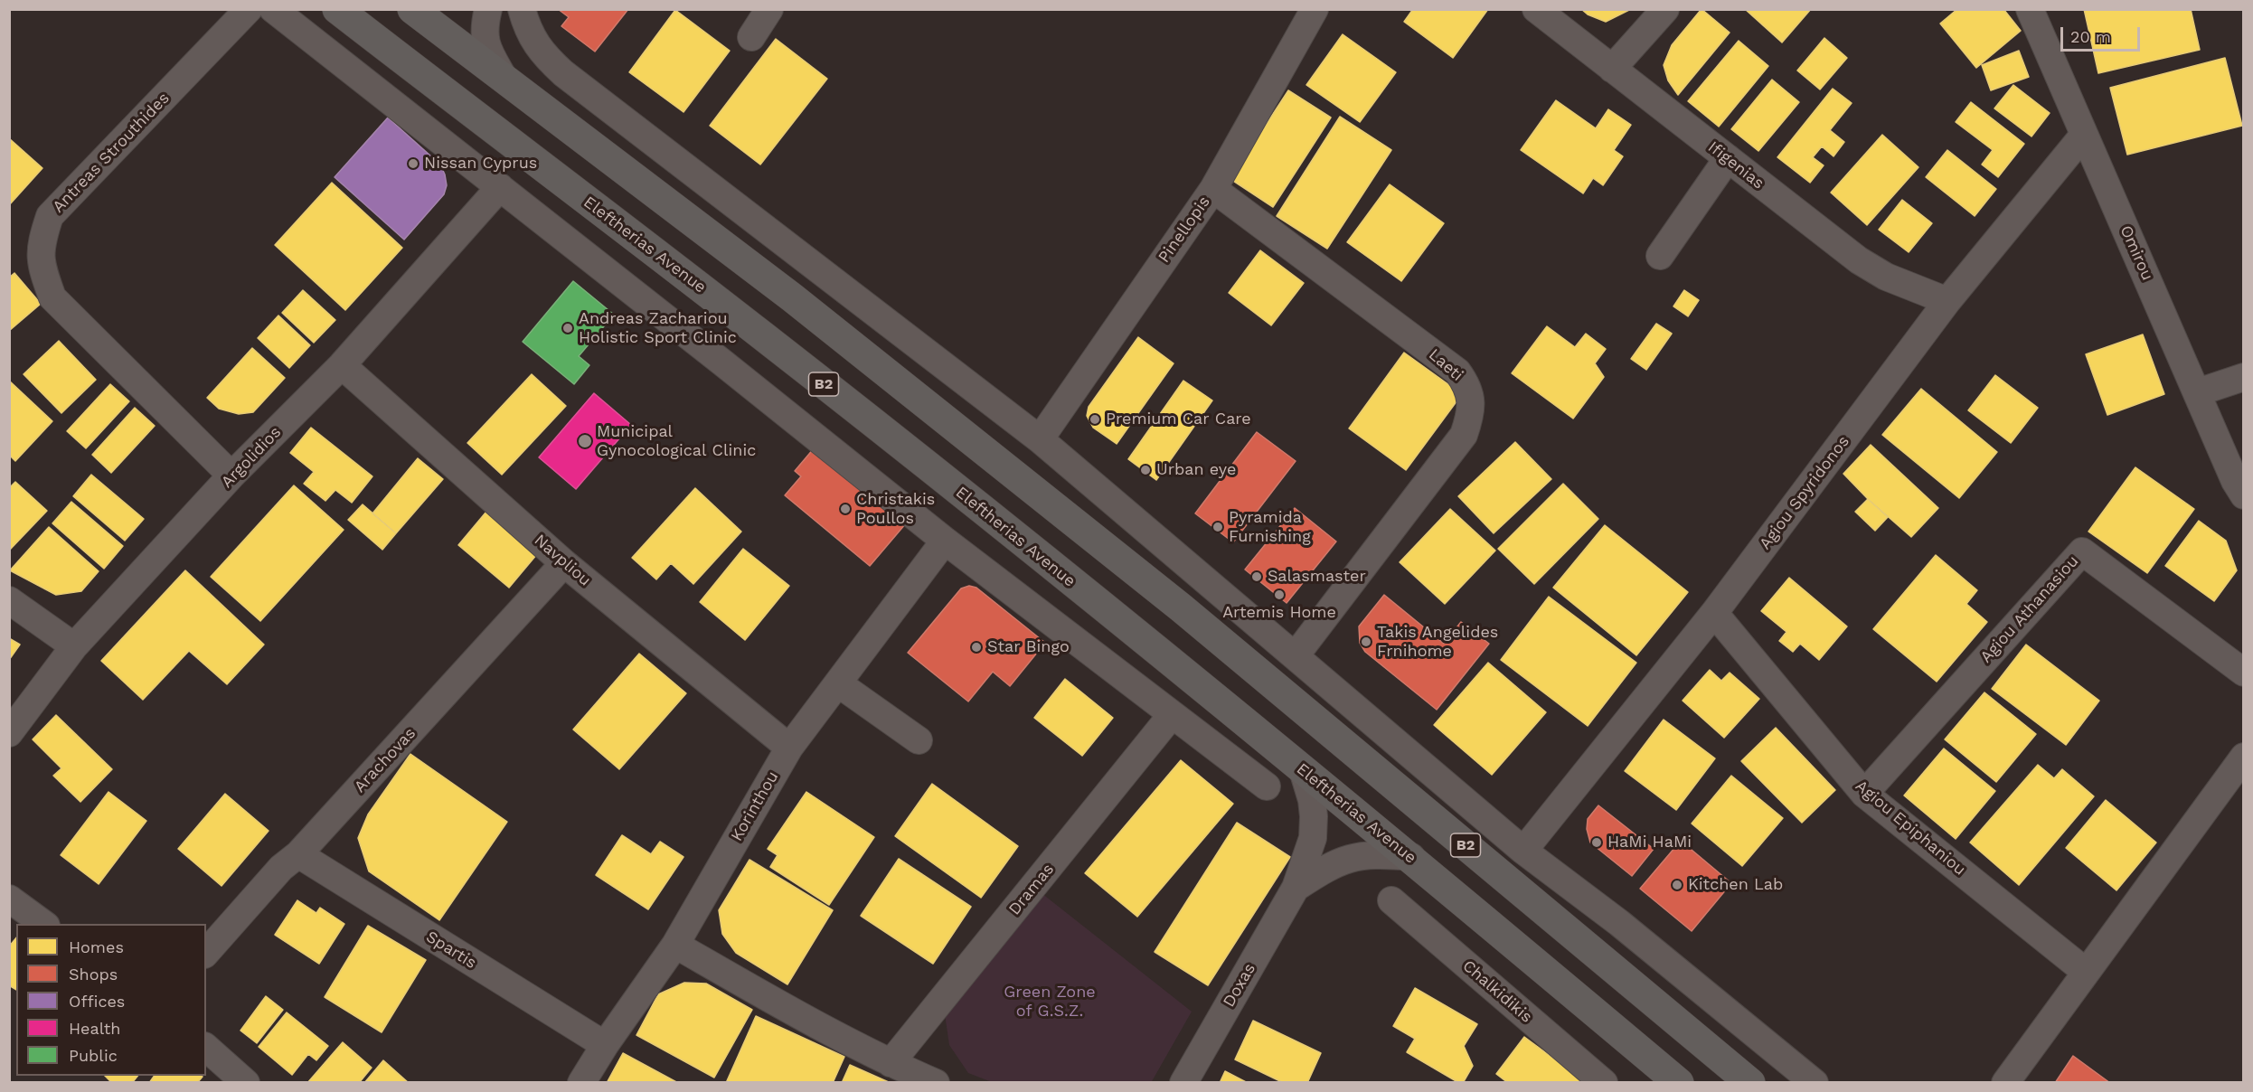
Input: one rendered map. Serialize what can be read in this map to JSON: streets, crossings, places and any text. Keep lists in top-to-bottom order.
{
  "streets": {
    "highway": ["Eleftherias Avenue", "B2"],
    "street": [
      "Antreas Strouthides",
      "Ifigenias",
      "Pinellopis",
      "Omirou",
      "Laeti",
      "Argolidios",
      "Agiou Spyridonos",
      "Navpliou",
      "Agiou Athanasiou",
      "Arachovas",
      "Korinthou",
      "Agiou Epiphaniou",
      "Dramas",
      "Spartis",
      "Doxas",
      "Chalkidikis"
    ]
  },
  "crossings": [
    ["Antreas Strouthides", "Argolidios"],
    ["Ifigenias", "Agiou Spyridonos"],
    ["Pinellopis", "Laeti"],
    ["Eleftherias Avenue", "Doxas"],
    ["Omirou", "Agiou Spyridonos"],
    ["Argolidios", "Navpliou"],
    ["Agiou Spyridonos", "Agiou Epiphaniou"],
    ["Navpliou", "Arachovas"],
    ["Navpliou", "Korinthou"],
    ["Agiou Athanasiou", "Agiou Epiphaniou"],
    ["Arachovas", "Spartis"],
    ["Korinthou", "Spartis"]
  ],
  "parks": ["Green Zone of G.S.Z."],
  "places": [
    "Nissan Cyprus",
    "Andreas Zachariou Holistic Sport Clinic",
    "Premium Car Care",
    "Municipal Gynocological Clinic",
    "Urban eye",
    "Christakis Poullos",
    "Pyramida Furnishing",
    "Salasmaster",
    "Artemis Home",
    "Takis Angelides Frnihome",
    "Star Bingo",
    "HaMi HaMi",
    "Kitchen Lab"
  ],
  "legend": [
    "Homes",
    "Shops",
    "Offices",
    "Health",
    "Public"
  ],
  "scale_bar": "20 m"
}
